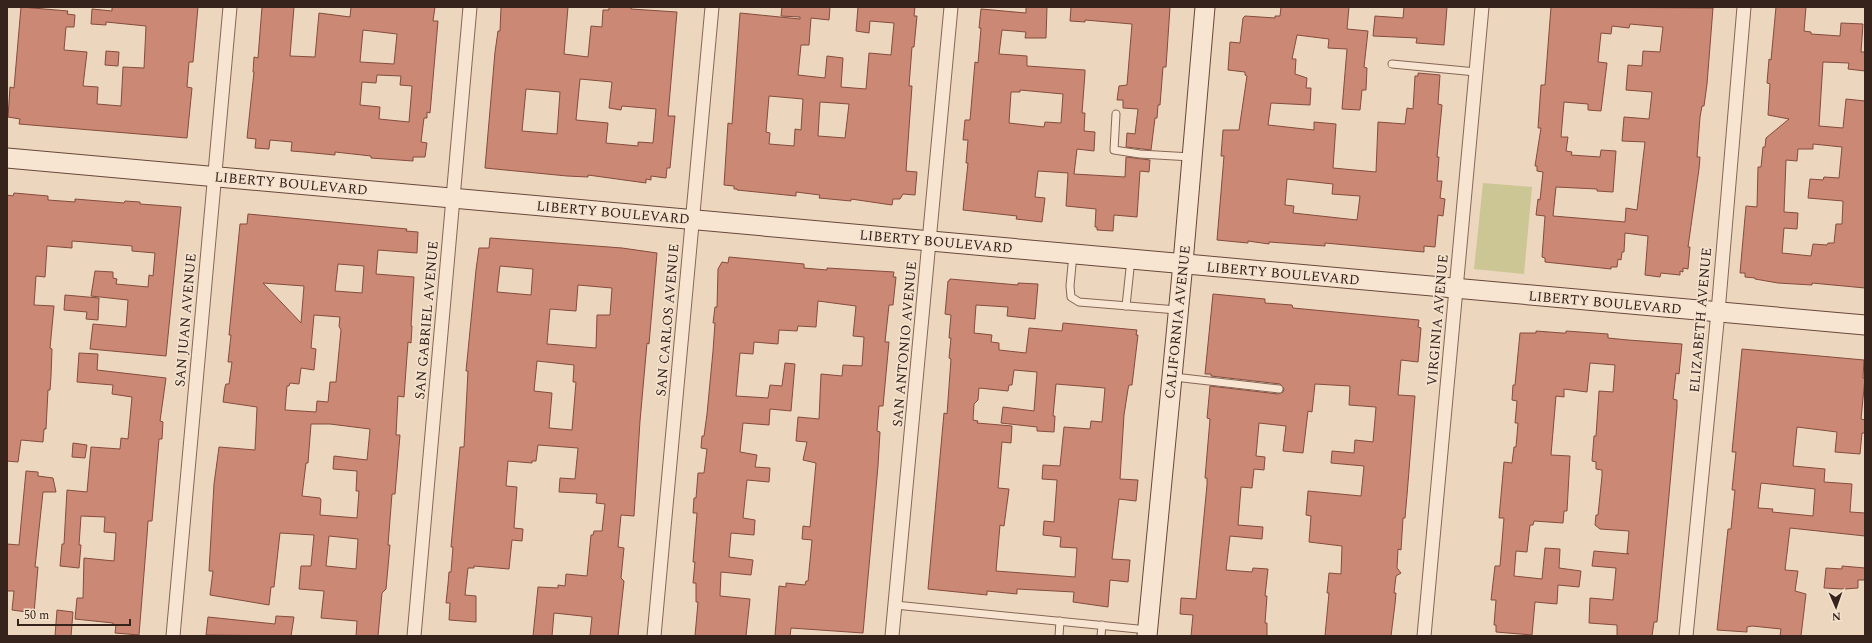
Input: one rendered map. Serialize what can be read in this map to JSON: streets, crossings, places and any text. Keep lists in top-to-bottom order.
{
  "streets": {
    "street": [
      "LIBERTY BOULEVARD",
      "SAN JUAN AVENUE",
      "SAN GABRIEL AVENUE",
      "SAN CARLOS AVENUE",
      "VIRGINIA AVENUE",
      "ELIZABETH AVENUE",
      "CALIFORNIA AVENUE",
      "SAN ANTONIO AVENUE"
    ]
  },
  "crossings": [
    ["LIBERTY BOULEVARD", "SAN JUAN AVENUE"],
    ["LIBERTY BOULEVARD", "SAN GABRIEL AVENUE"],
    ["LIBERTY BOULEVARD", "SAN CARLOS AVENUE"],
    ["LIBERTY BOULEVARD", "VIRGINIA AVENUE"],
    ["LIBERTY BOULEVARD", "ELIZABETH AVENUE"],
    ["LIBERTY BOULEVARD", "CALIFORNIA AVENUE"],
    ["LIBERTY BOULEVARD", "SAN ANTONIO AVENUE"]
  ],
  "scale_bar": "50 m",
  "north": "bottom"
}
